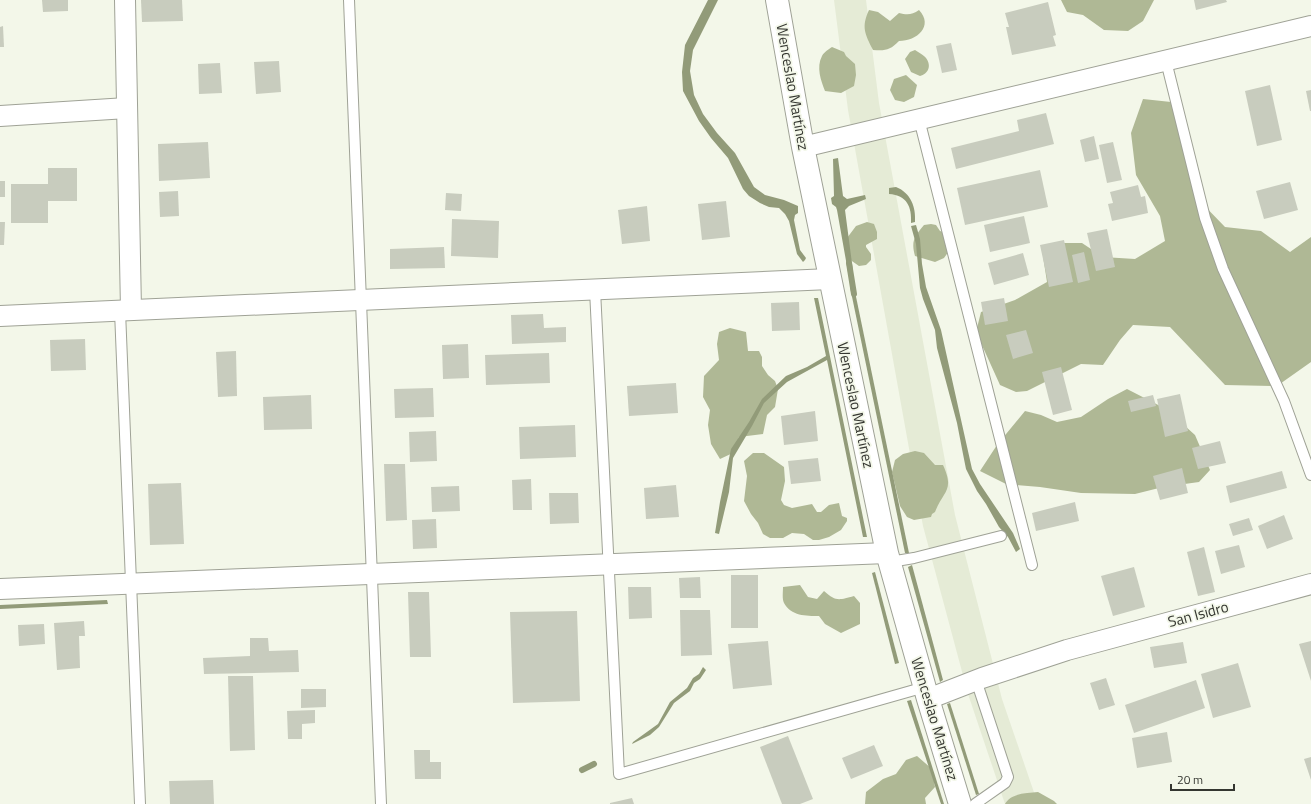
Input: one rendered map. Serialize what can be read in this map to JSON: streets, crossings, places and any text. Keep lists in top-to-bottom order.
{
  "streets": {
    "main road": ["Wenceslao Martínez"],
    "street": ["San Isidro"]
  },
  "crossings": [
    ["Wenceslao Martínez", "San Isidro"]
  ],
  "scale_bar": "20 m"
}
